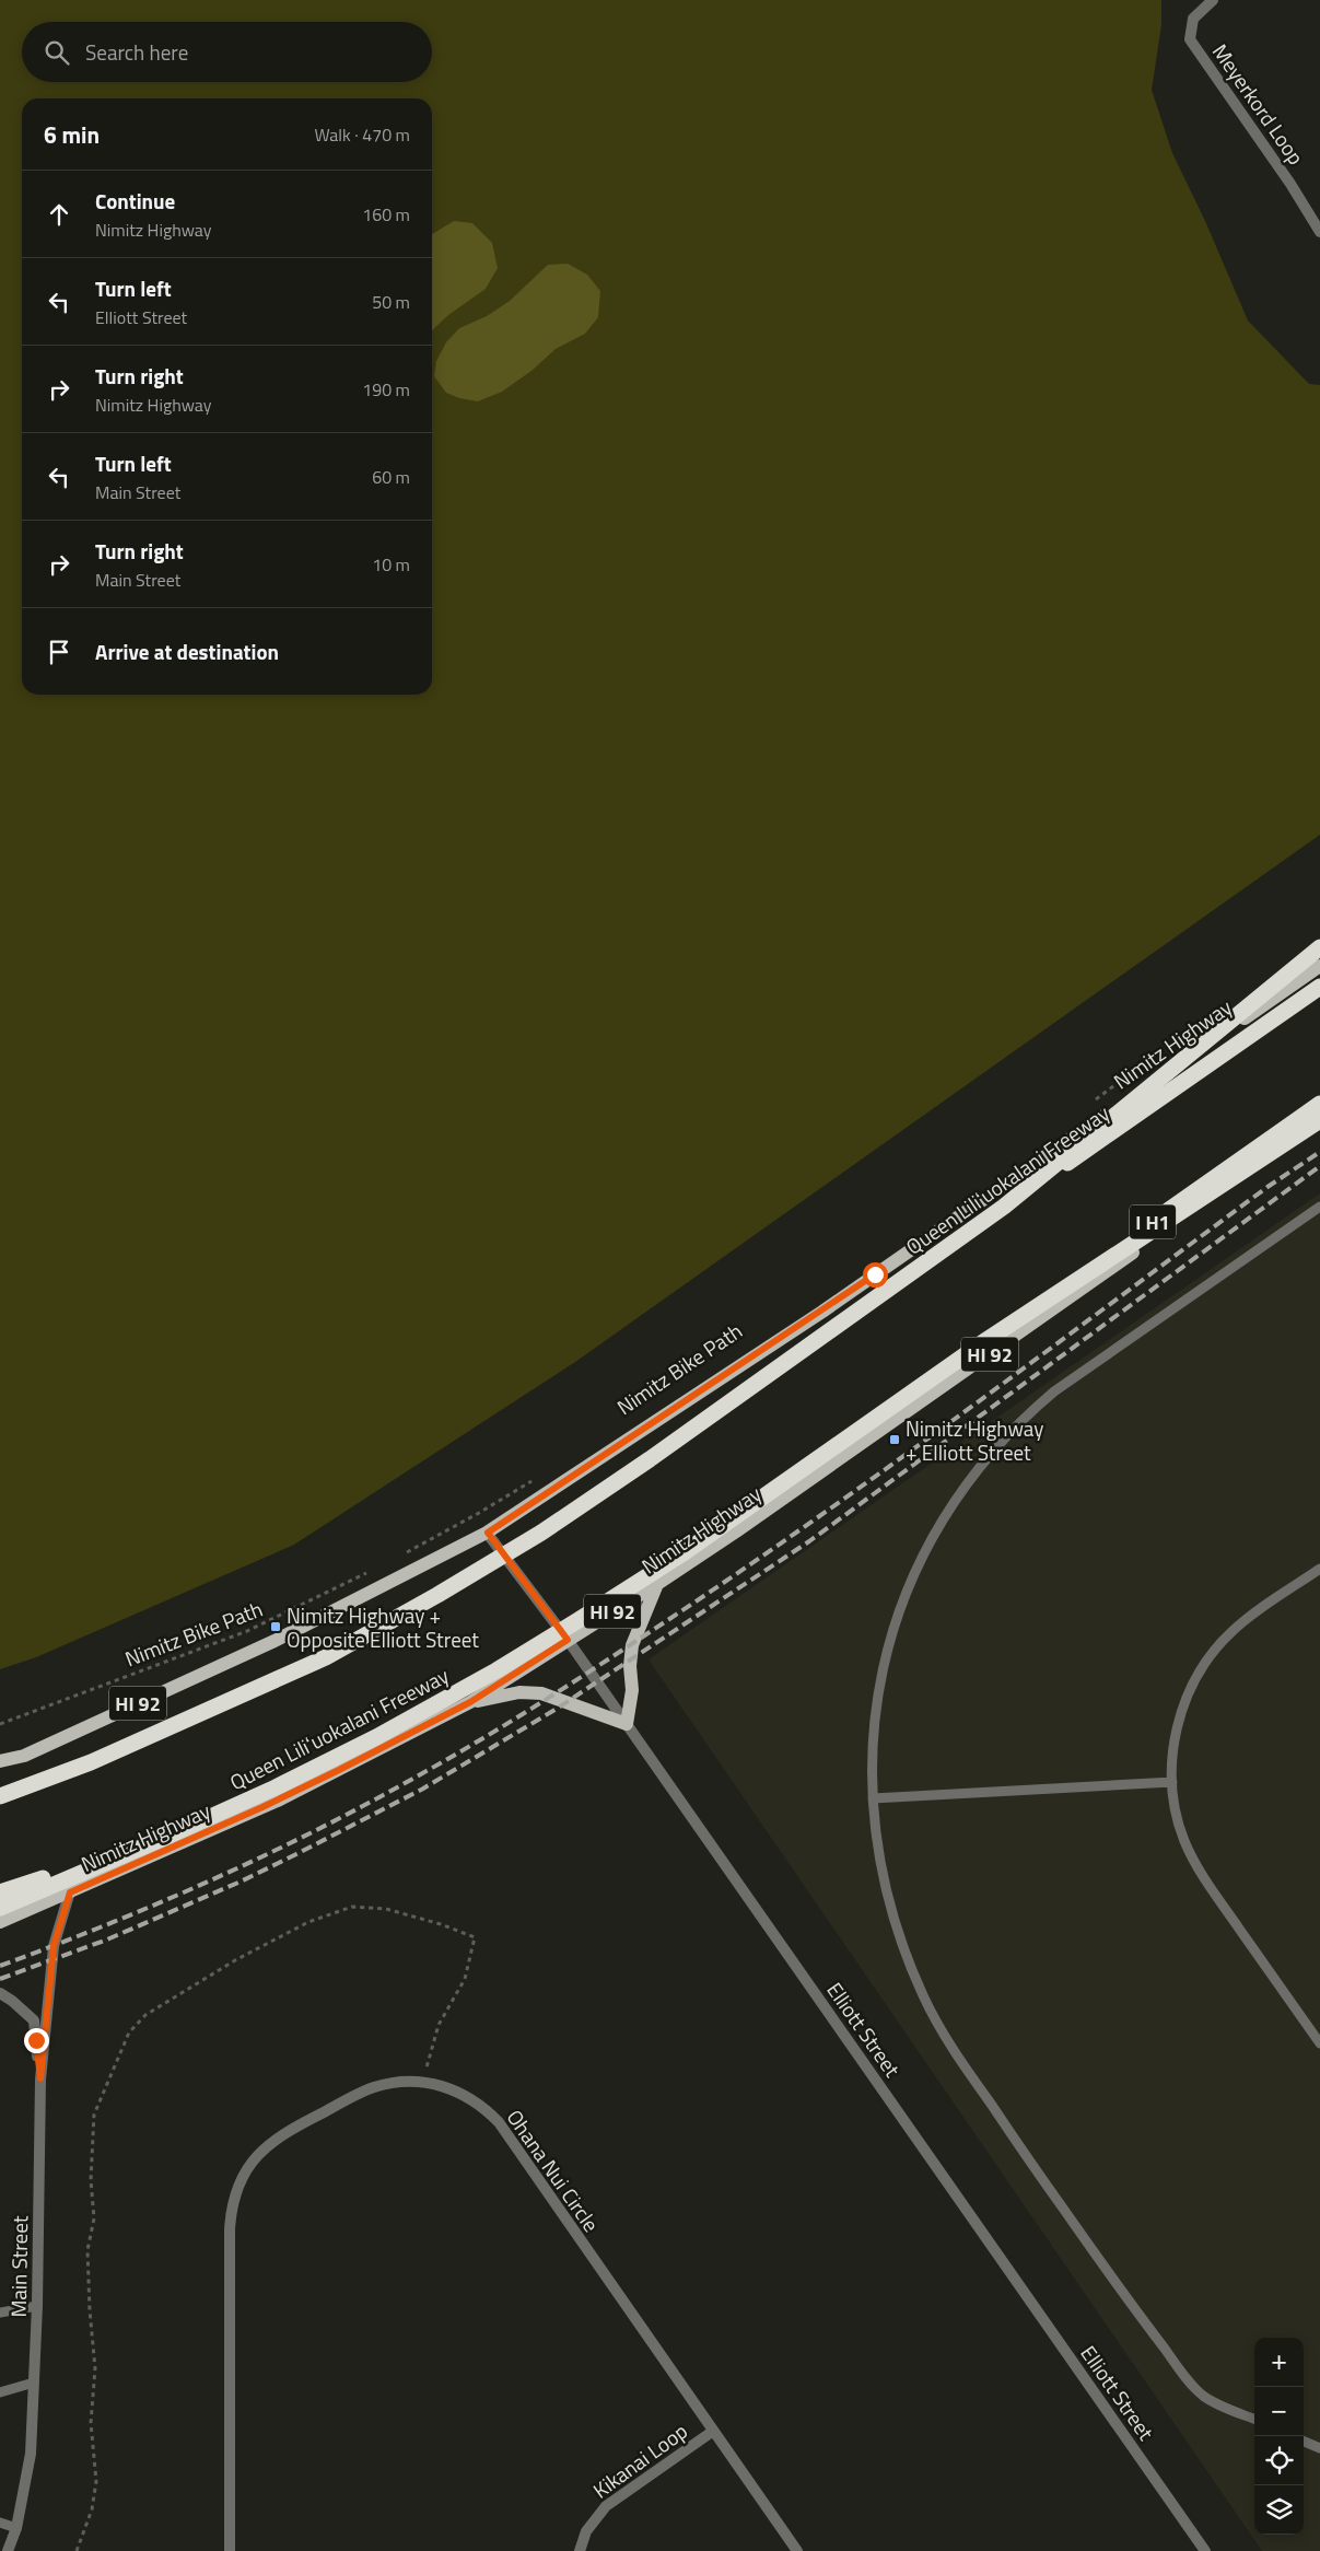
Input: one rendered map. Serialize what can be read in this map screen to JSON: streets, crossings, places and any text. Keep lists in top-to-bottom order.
{
  "streets": {
    "highway": ["Queen Liliʻuokalani Freeway", "I H1"],
    "main road": ["Nimitz Highway", "HI 92"],
    "street": [
      "Meyerkord Loop",
      "Elliott Street",
      "Ohana Nui Circle",
      "Main Street",
      "Kikanai Loop"
    ],
    "path": ["Nimitz Bike Path"]
  },
  "crossings": [
    ["Nimitz Highway", "Elliott Street"],
    ["Nimitz Highway", "Main Street"],
    ["Ohana Nui Circle", "Kikanai Loop"]
  ],
  "places": {
    "transit": ["Nimitz Highway + Elliott Street", "Nimitz Highway + Opposite Elliott Street"]
  },
  "page": {
    "search": "Search here",
    "heading": ["6 min", "Walk · 470 m"],
    "list": [
      ["Continue", "Nimitz Highway", "160 m"],
      ["Turn left", "Elliott Street", "50 m"],
      ["Turn right", "Nimitz Highway", "190 m"],
      ["Turn left", "Main Street", "60 m"],
      ["Turn right", "Main Street", "10 m"],
      "Arrive at destination"
    ],
    "map_buttons": ["+", "−"]
  }
}
